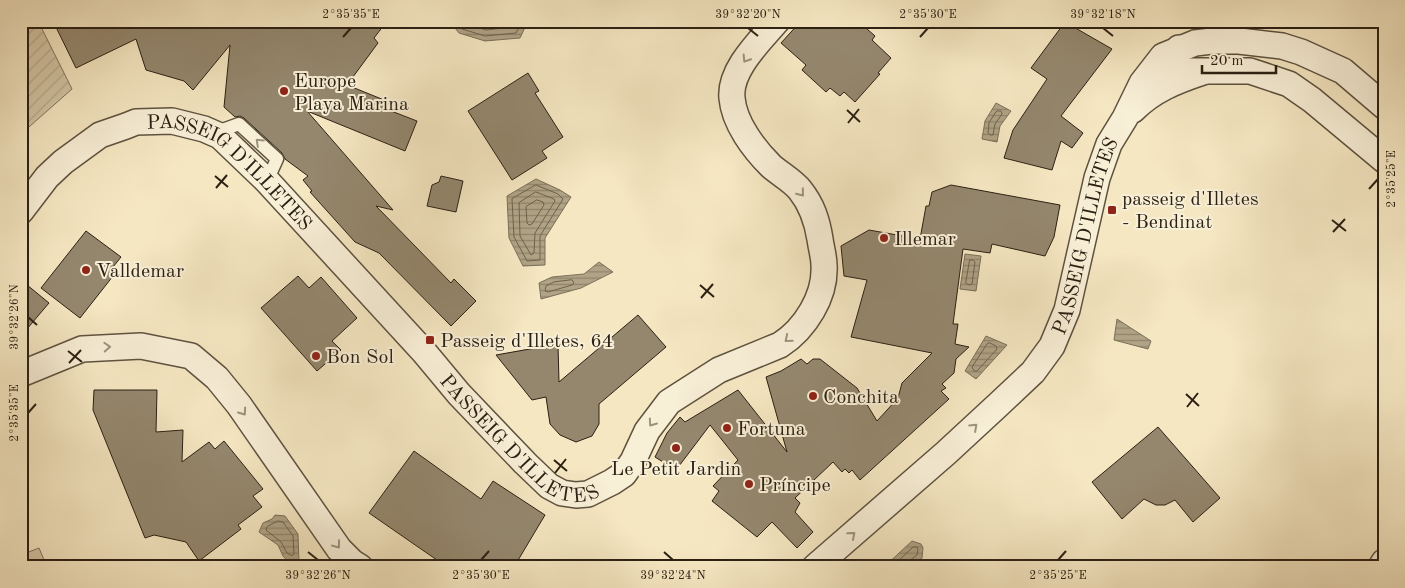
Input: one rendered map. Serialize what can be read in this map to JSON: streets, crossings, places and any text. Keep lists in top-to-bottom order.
{
  "streets": {
    "street": ["PASSEIG D'ILLETES"]
  },
  "places": {
    "other": [
      "Europe Playa Marina",
      "Illemar",
      "Valldemar",
      "Bon Sol",
      "Conchita",
      "Fortuna",
      "Le Petit Jardin",
      "Príncipe"
    ],
    "transit": ["passeig d'Illetes - Bendinat", "Passeig d'Illetes, 64"]
  },
  "scale_bar": "20 m",
  "coordinates": [
    "2°35'35\"E",
    "39°32'20\"N",
    "2°35'30\"E",
    "39°32'18\"N",
    "2°35'25\"E",
    "39°32'26\"N",
    "39°32'24\"N"
  ]
}
